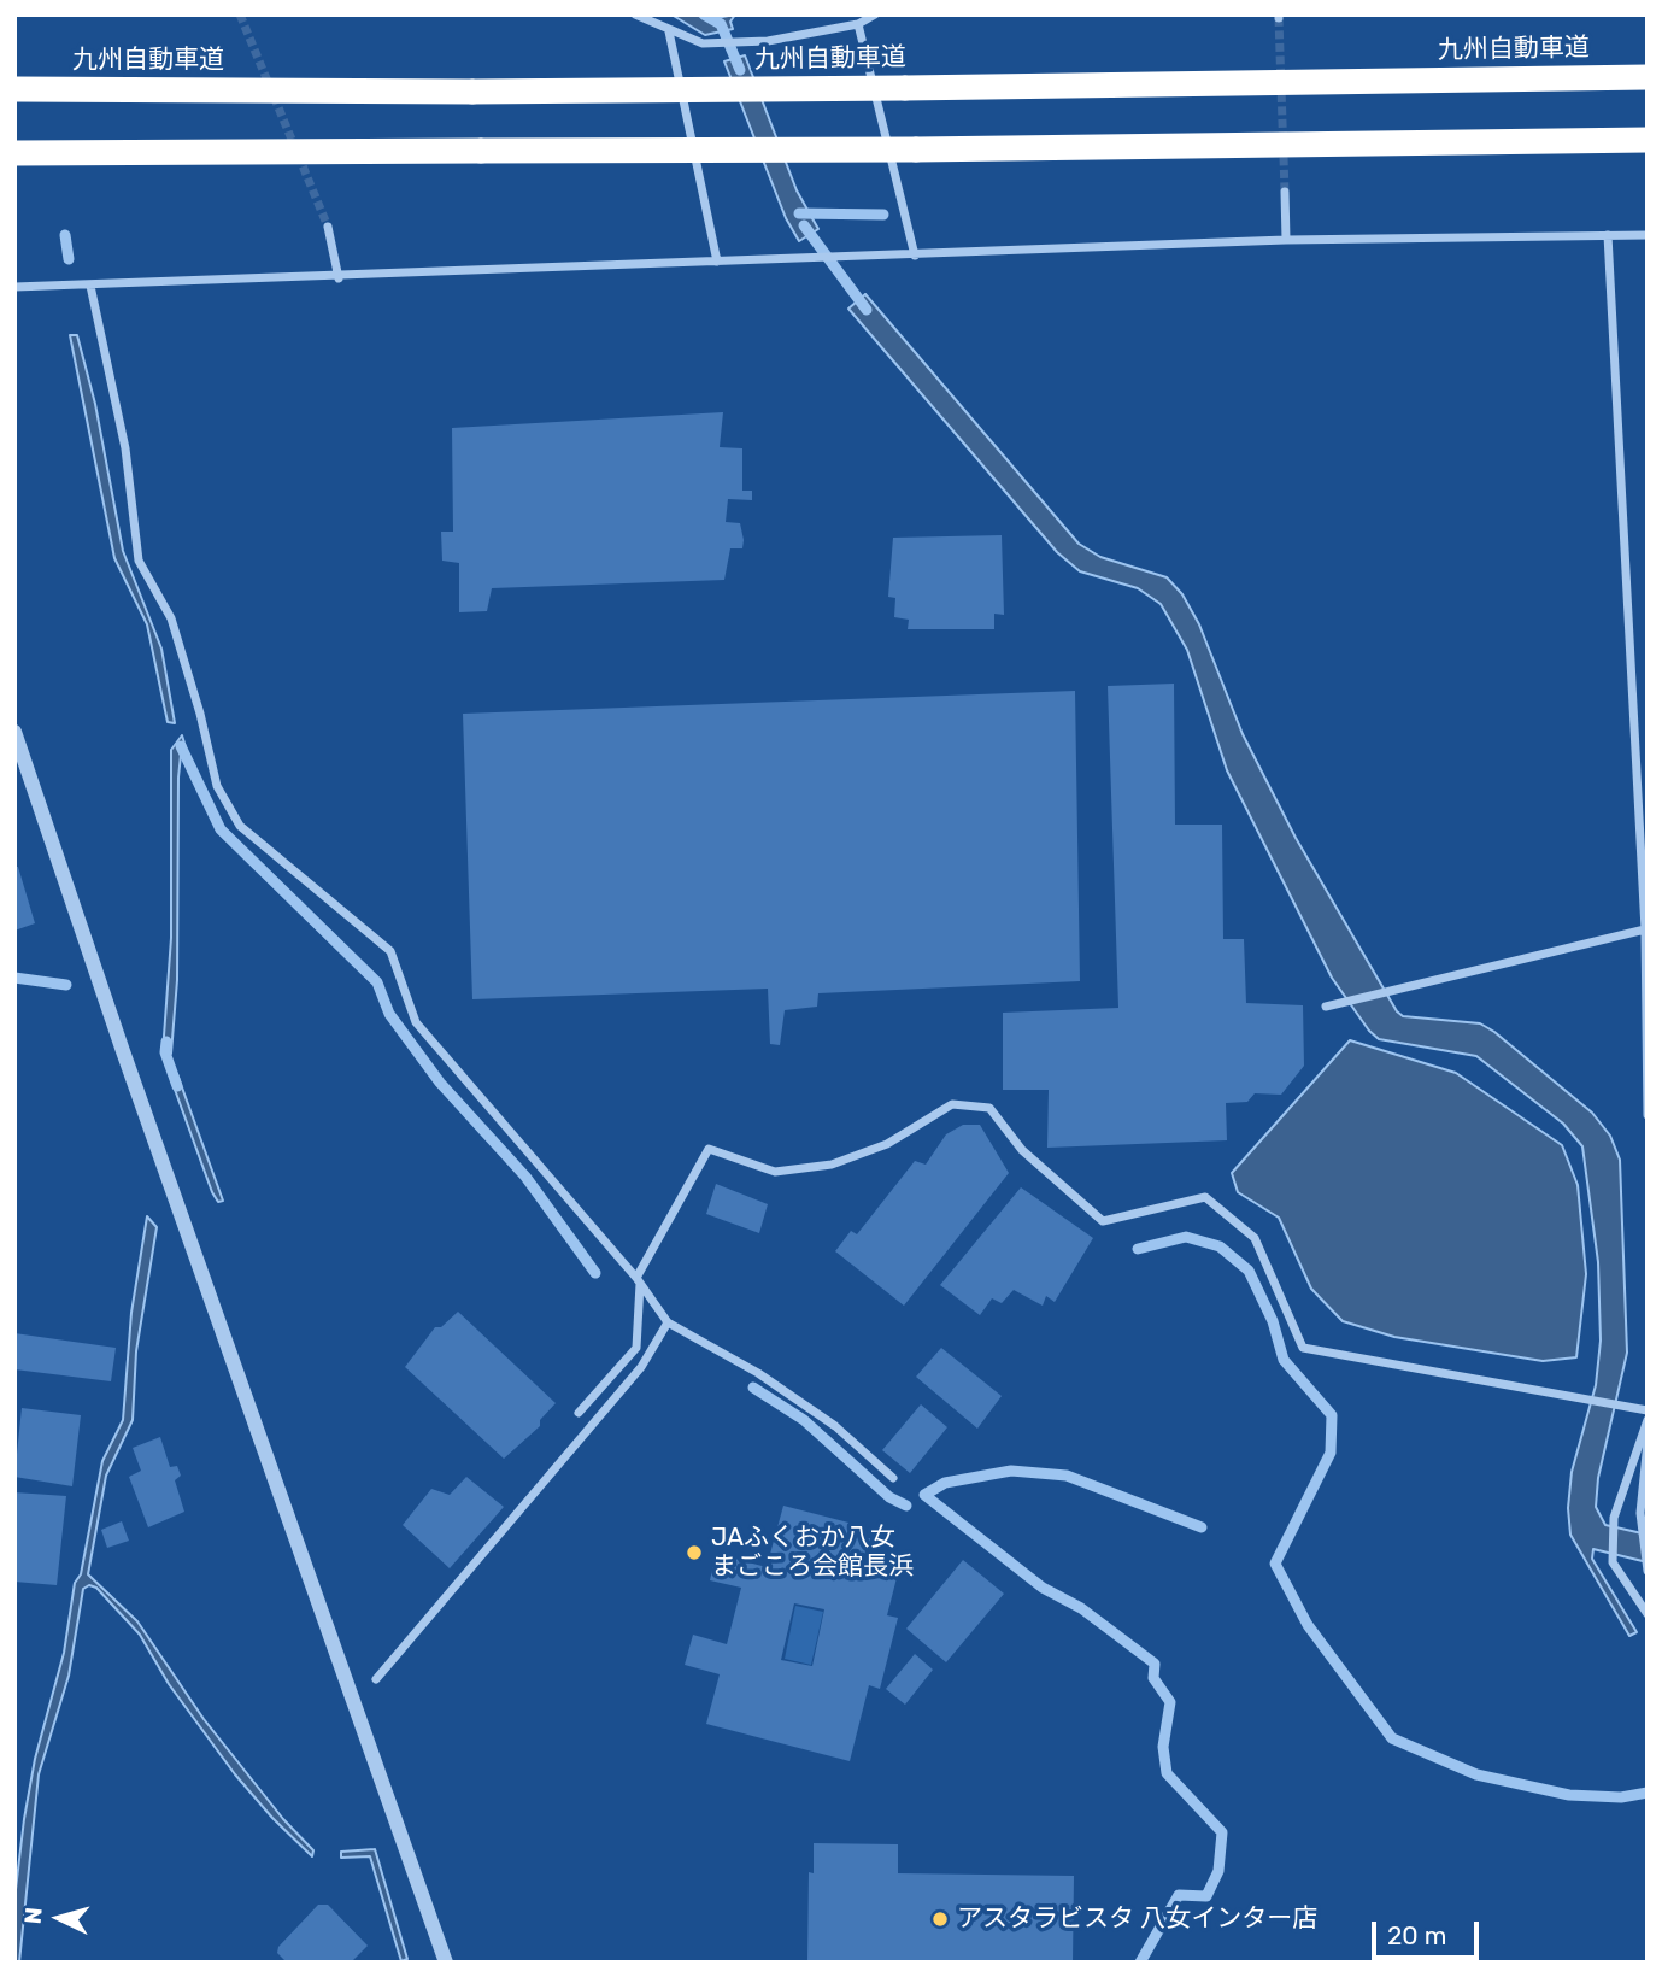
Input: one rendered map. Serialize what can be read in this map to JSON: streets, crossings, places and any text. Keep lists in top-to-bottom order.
{
  "streets": {
    "highway": ["九州自動車道"]
  },
  "places": ["JAふくおか八女 まごころ会館長浜", "アスタラビスタ 八女インター店"],
  "scale_bar": "20 m",
  "north": "left"
}
